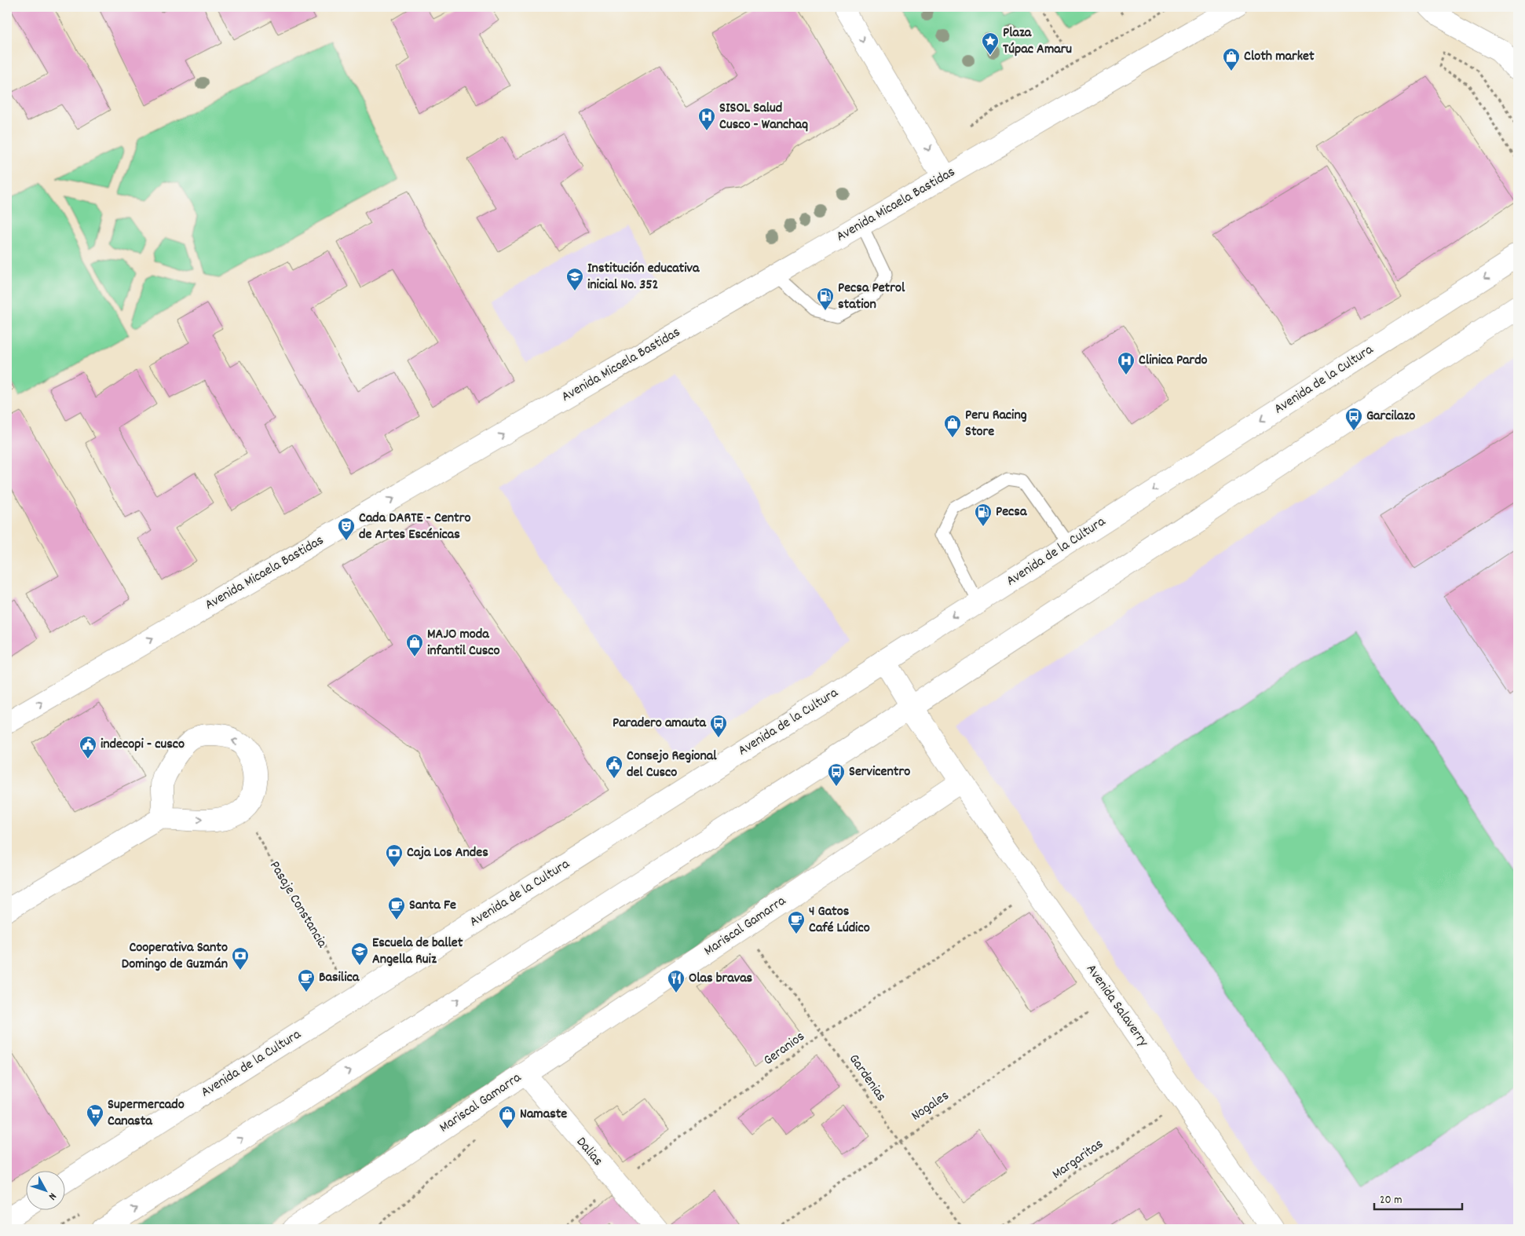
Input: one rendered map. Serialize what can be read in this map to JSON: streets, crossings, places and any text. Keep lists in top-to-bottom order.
{
  "streets": {
    "street": [
      "Avenida Micaela Bastidas",
      "Avenida de la Cultura",
      "Mariscal Gamarra",
      "Avenida Salaverry",
      "Dalias"
    ],
    "path": [
      "Pasaje Constancia",
      "Geranios",
      "Gardenias",
      "Nogales",
      "Margaritas"
    ]
  },
  "crossings": [
    ["Avenida de la Cultura", "Pasaje Constancia"],
    ["Mariscal Gamarra", "Avenida Salaverry"],
    ["Mariscal Gamarra", "Dalias"],
    ["Geranios", "Gardenias"],
    ["Geranios", "Dalias"],
    ["Gardenias", "Nogales"]
  ],
  "one_way": ["Avenida Micaela Bastidas"],
  "places": {
    "place": ["Plaza Túpac Amaru"],
    "shop": [
      "Cloth market",
      "Peru Racing Store",
      "MAJO moda infantil Cusco",
      "Namaste"
    ],
    "hospital": ["SISOL Salud Cusco - Wanchaq", "Clinica Pardo"],
    "school or university": ["Institución educativa inicial No. 352", "Escuela de ballet Angella Ruiz"],
    "fuel station": ["Pecsa Petrol station", "Pecsa"],
    "bus stop": ["Garcilazo", "Paradero amauta", "Servicentro"],
    "theatre": ["Cada DARTE - Centro de Artes Escénicas"],
    "public building": ["indecopi - cusco", "Consejo Regional del Cusco"],
    "bank": ["Caja Los Andes", "Cooperativa Santo Domingo de Guzmán"],
    "cafe": ["Santa Fe", "4 Gatos Café Lúdico", "Basilica"],
    "restaurant": ["Olas bravas"],
    "supermarket": ["Supermercado Canasta"]
  },
  "scale_bar": "20 m",
  "north": "bottom right"
}
